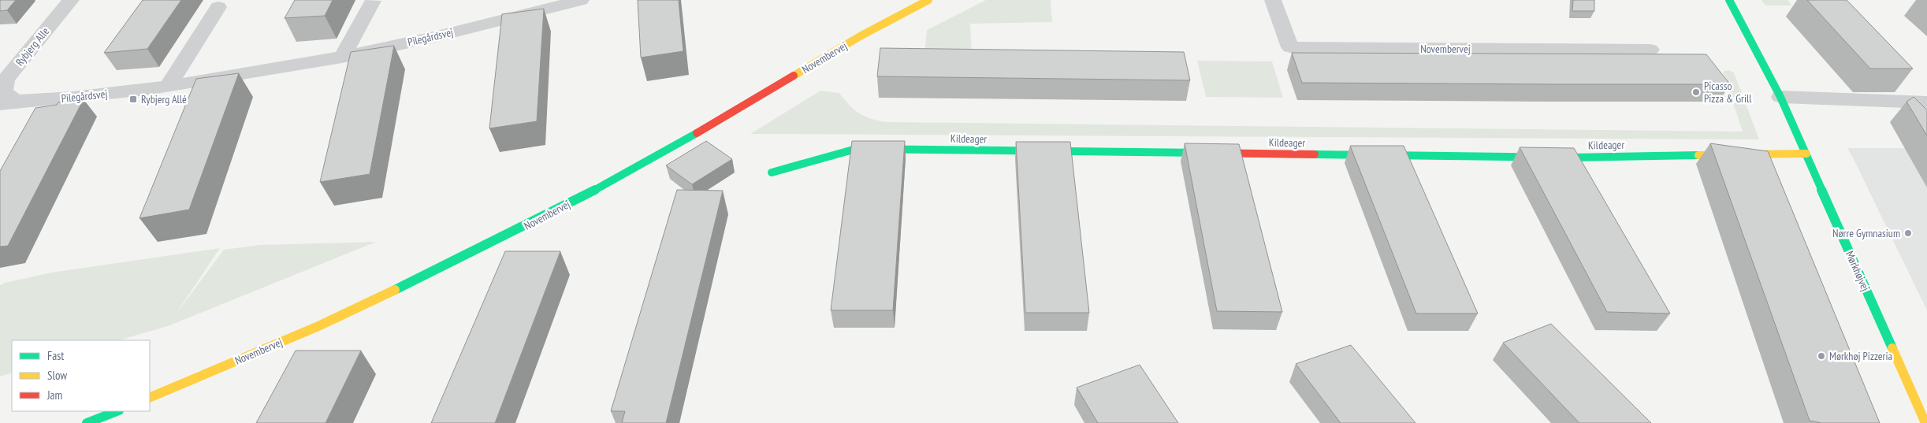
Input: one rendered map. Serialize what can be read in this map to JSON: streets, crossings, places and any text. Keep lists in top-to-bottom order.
{
  "streets": {
    "street": [
      "Pilegårdsvej",
      "Rybjerg Alle",
      "Novembervej",
      "Kildeager",
      "Mørkhøjvej"
    ]
  },
  "crossings": [
    ["Pilegårdsvej", "Rybjerg Alle"],
    ["Kildeager", "Mørkhøjvej"]
  ],
  "places": {
    "other": ["Picasso Pizza & Grill", "Nørre Gymnasium", "Mørkhøj Pizzeria"],
    "transit": ["Rybjerg Allé"]
  },
  "legend": ["Fast", "Slow", "Jam"]
}
